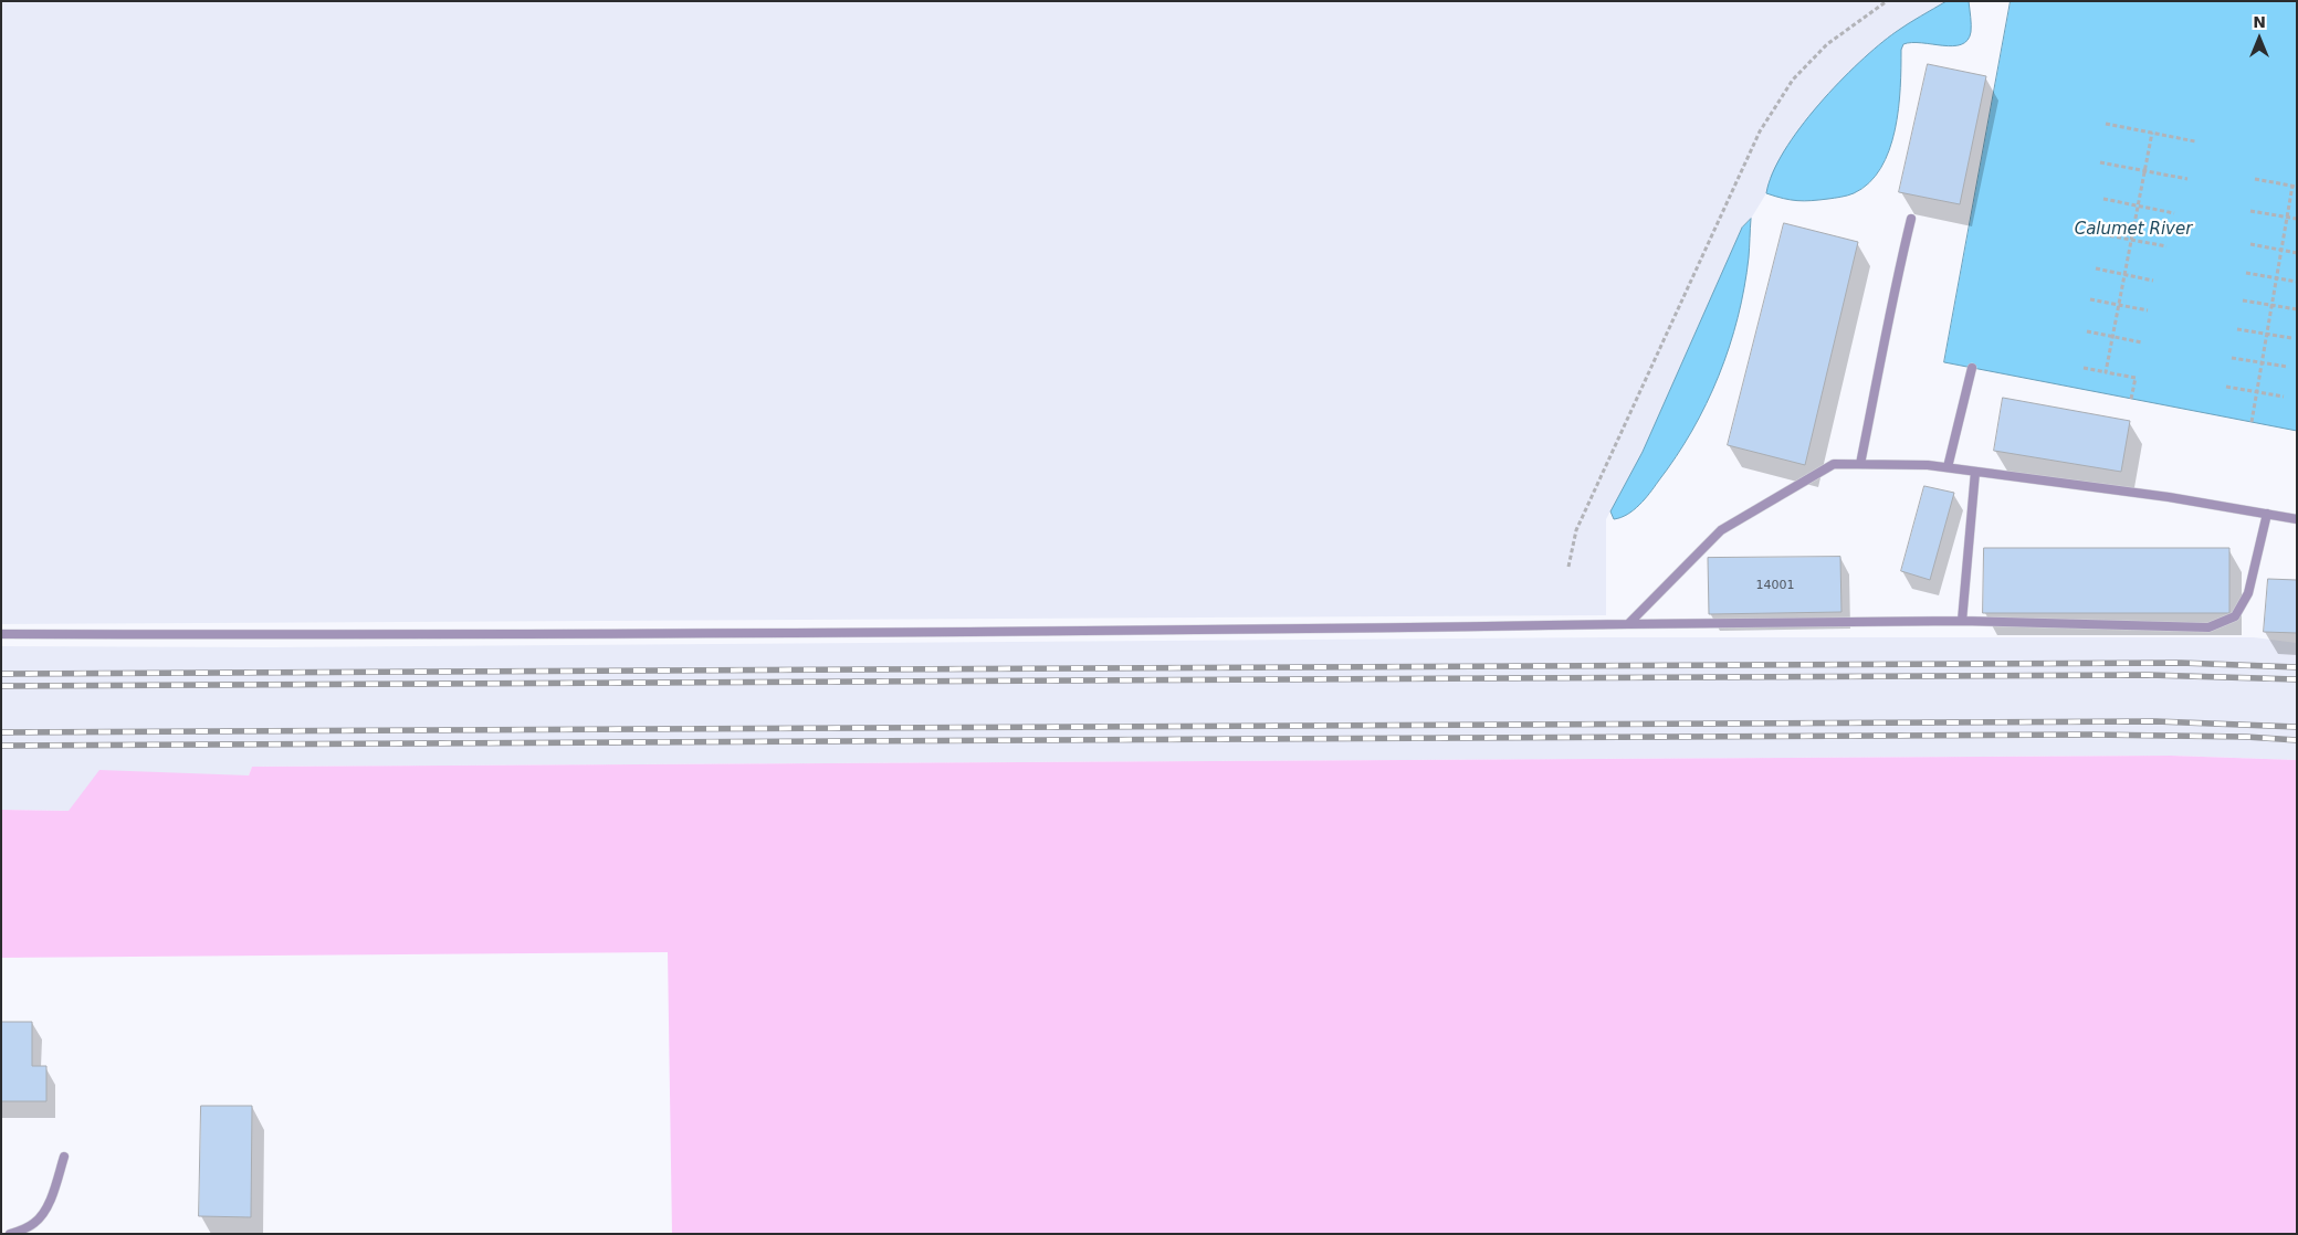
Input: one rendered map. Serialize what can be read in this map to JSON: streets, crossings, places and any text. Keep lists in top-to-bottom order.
{
  "water": ["Calumet River"],
  "house_numbers": ["14001"],
  "north": "top"
}
